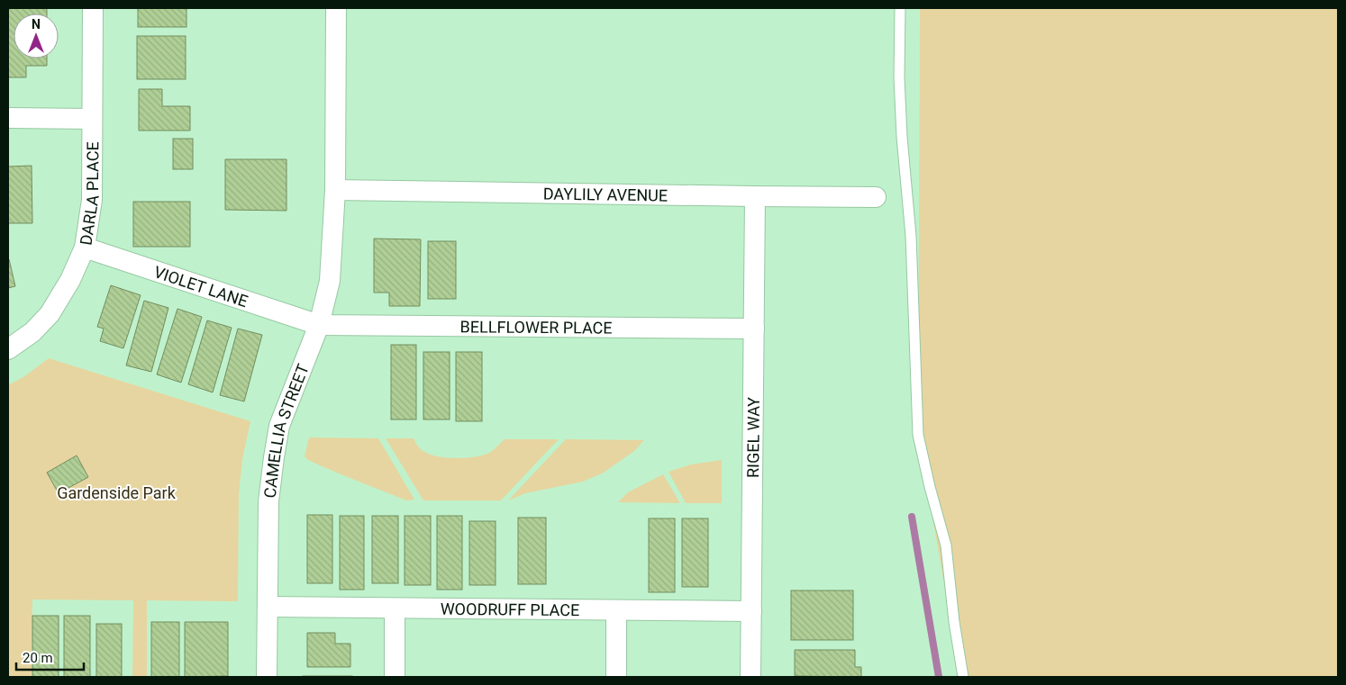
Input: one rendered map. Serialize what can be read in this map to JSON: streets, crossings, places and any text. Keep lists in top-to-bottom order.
{
  "streets": {
    "street": [
      "DARLA PLACE",
      "DAYLILY AVENUE",
      "VIOLET LANE",
      "BELLFLOWER PLACE",
      "CAMELLIA STREET",
      "RIGEL WAY",
      "WOODRUFF PLACE"
    ]
  },
  "crossings": [
    ["DARLA PLACE", "VIOLET LANE"],
    ["DAYLILY AVENUE", "CAMELLIA STREET"],
    ["DAYLILY AVENUE", "RIGEL WAY"],
    ["VIOLET LANE", "BELLFLOWER PLACE"],
    ["VIOLET LANE", "CAMELLIA STREET"],
    ["BELLFLOWER PLACE", "CAMELLIA STREET"],
    ["BELLFLOWER PLACE", "RIGEL WAY"],
    ["CAMELLIA STREET", "WOODRUFF PLACE"],
    ["RIGEL WAY", "WOODRUFF PLACE"]
  ],
  "parks": ["Gardenside Park"],
  "scale_bar": "20 m",
  "north": "top"
}
